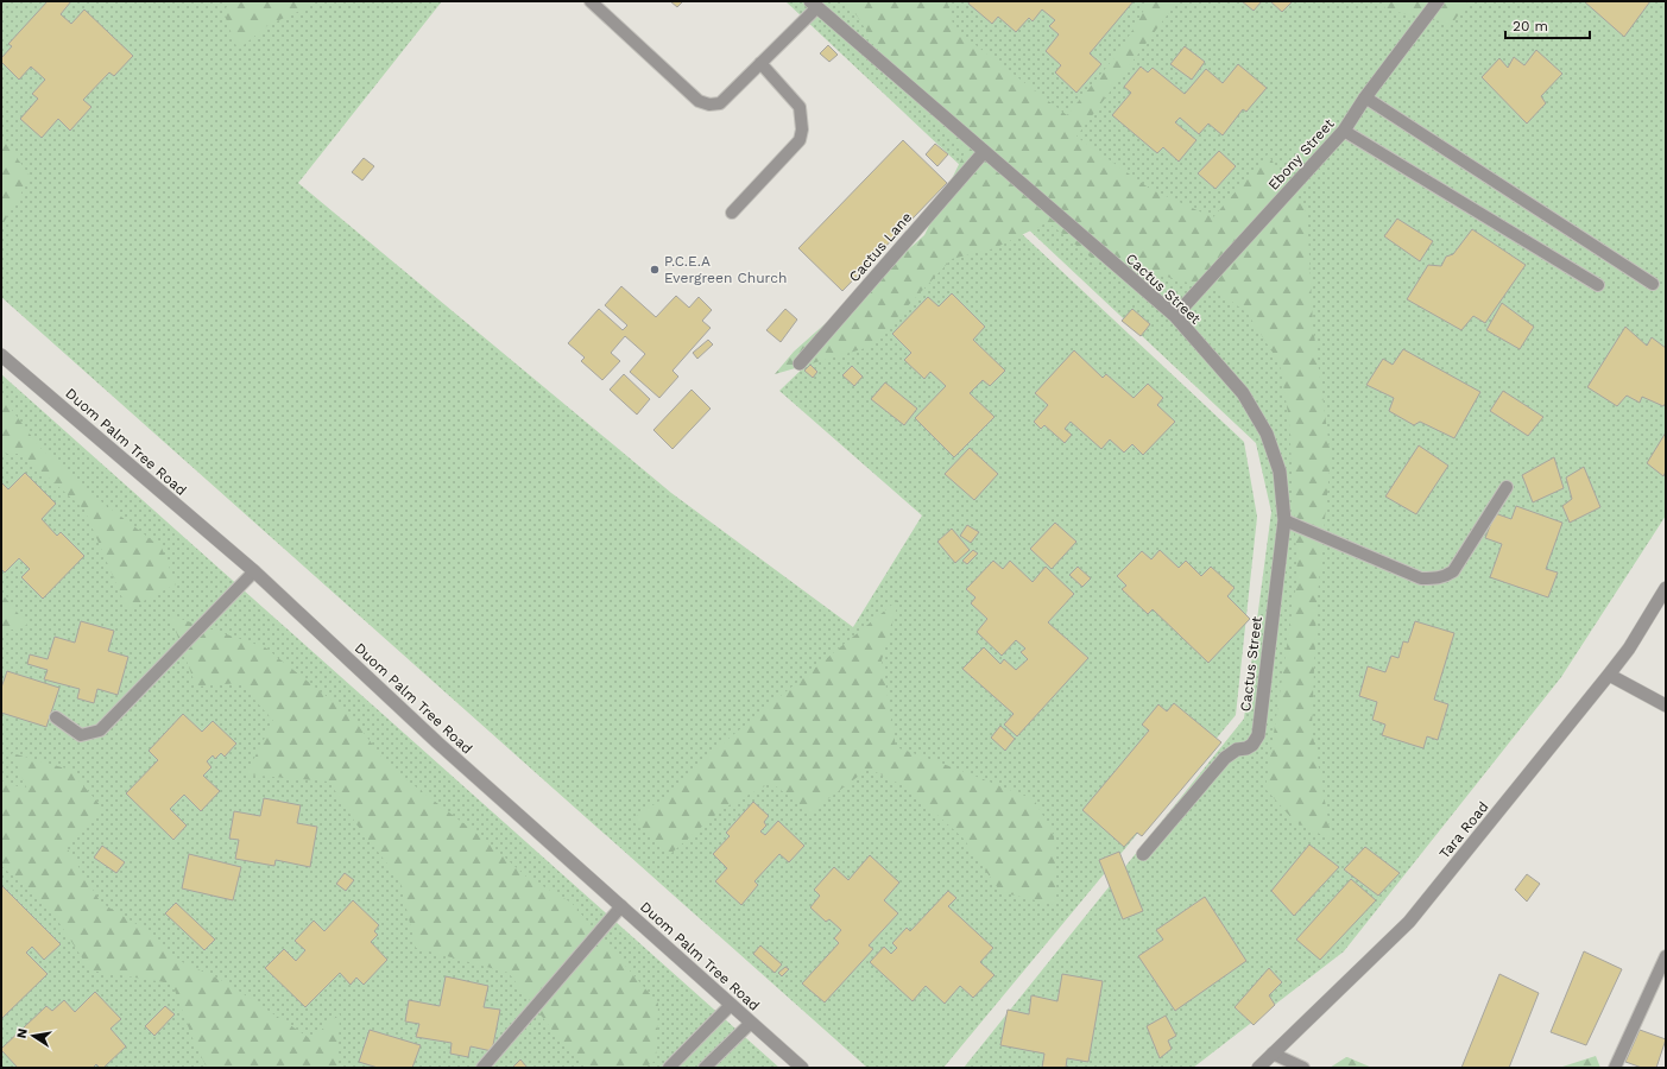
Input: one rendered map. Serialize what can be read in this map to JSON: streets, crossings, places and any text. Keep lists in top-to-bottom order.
{
  "streets": {
    "street": [
      "Ebony Street",
      "Cactus Lane",
      "Cactus Street",
      "Duom Palm Tree Road",
      "Tara Road"
    ]
  },
  "crossings": [
    ["Ebony Street", "Cactus Street"],
    ["Cactus Lane", "Cactus Street"]
  ],
  "places": ["P.C.E.A Evergreen Church"],
  "scale_bar": "20 m",
  "north": "left"
}
